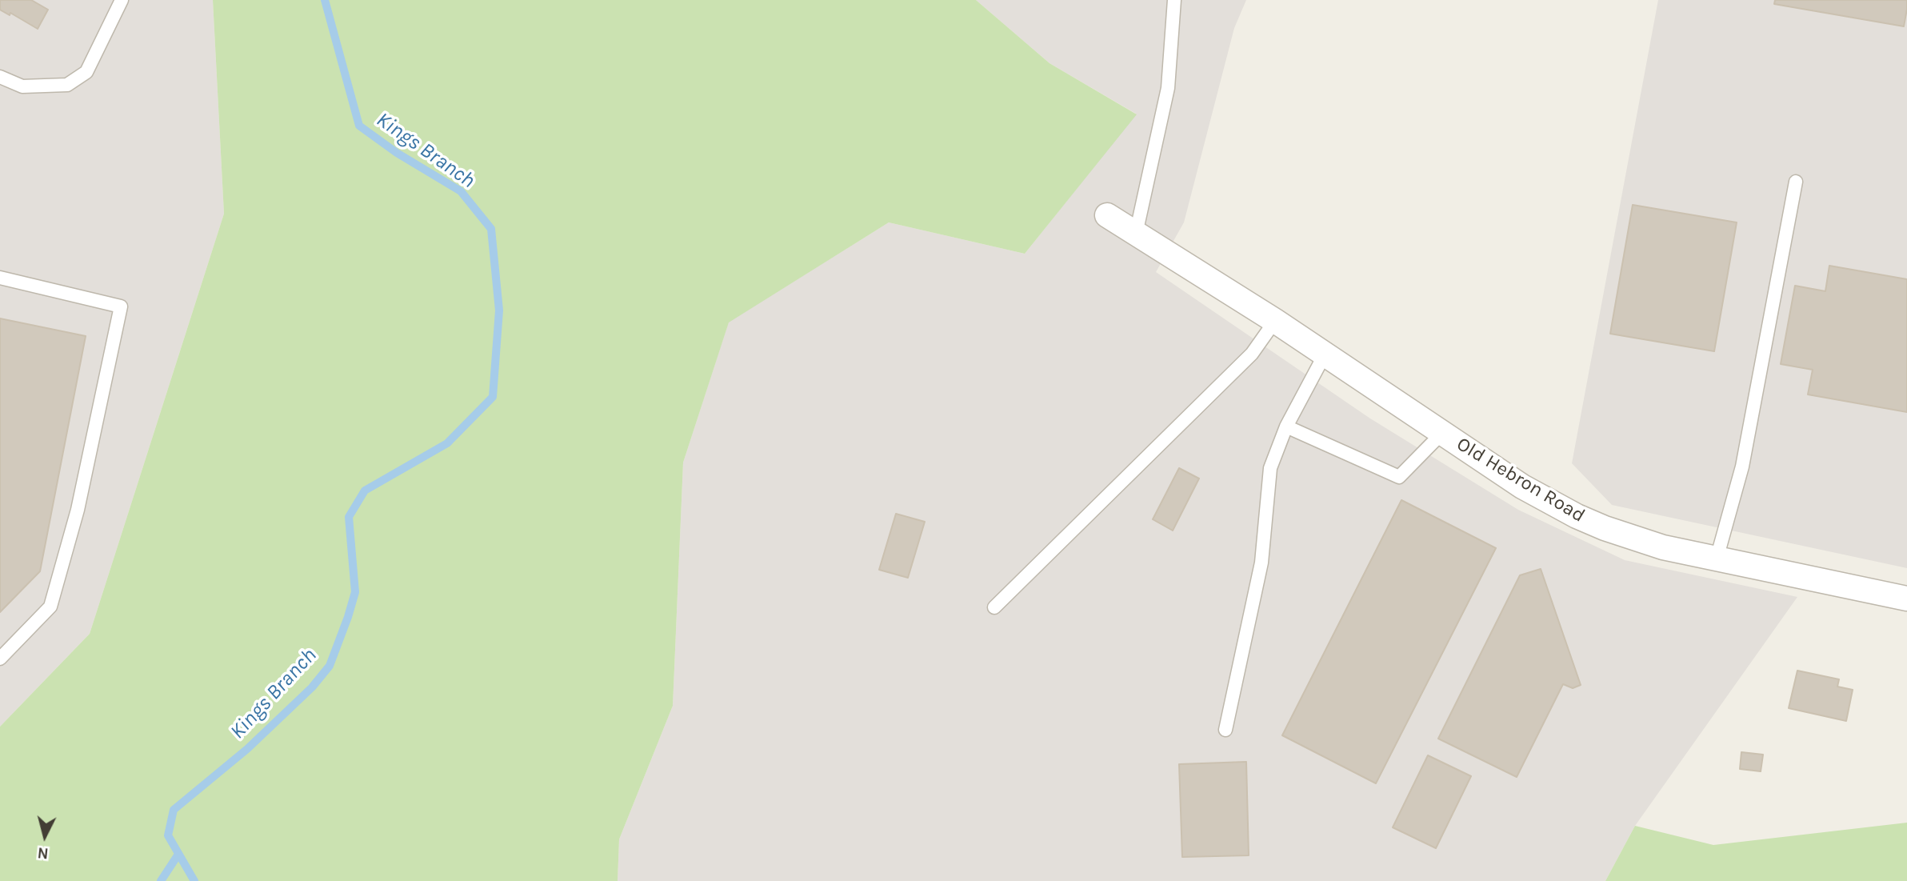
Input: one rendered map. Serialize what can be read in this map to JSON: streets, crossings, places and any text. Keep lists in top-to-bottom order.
{
  "streets": {
    "street": ["Old Hebron Road"]
  },
  "water": ["Kings Branch"],
  "north": "bottom"
}
